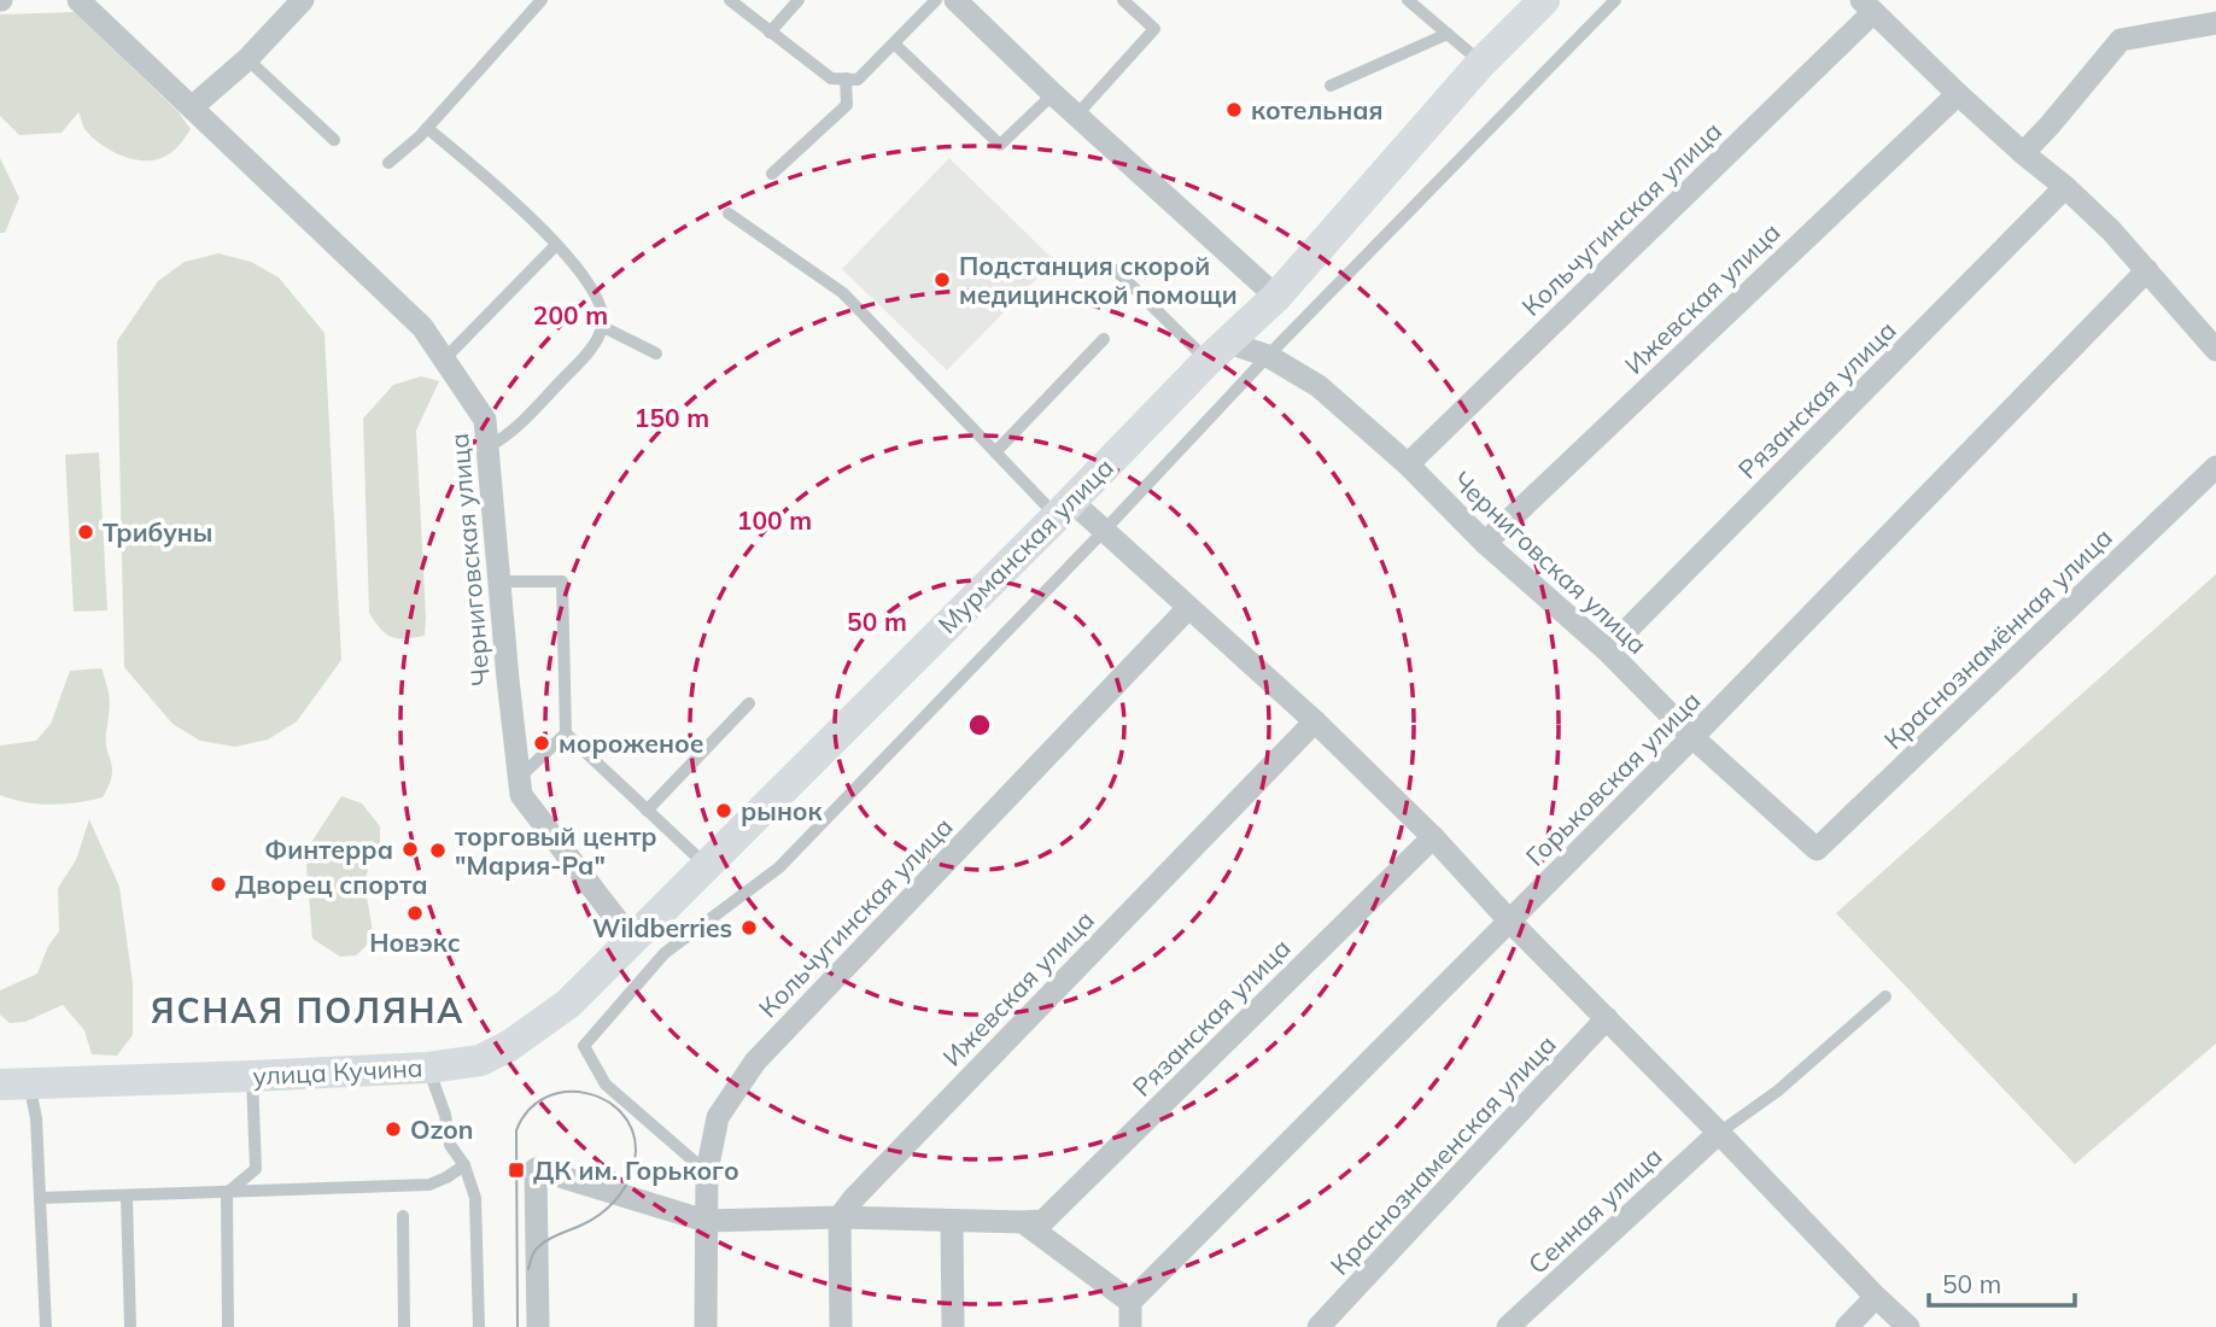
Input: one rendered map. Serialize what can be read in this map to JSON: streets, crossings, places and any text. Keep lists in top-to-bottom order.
{
  "streets": {
    "main road": ["Мурманская улица", "улица Кучина"],
    "street": [
      "Кольчугинская улица",
      "Ижевская улица",
      "Рязанская улица",
      "Черниговская улица",
      "Краснознамённая улица",
      "Горьковская улица",
      "Краснознаменская улица",
      "Сенная улица"
    ]
  },
  "crossings": [
    ["Кольчугинская улица", "Черниговская улица"],
    ["Ижевская улица", "Черниговская улица"],
    ["Рязанская улица", "Черниговская улица"],
    ["Мурманская улица", "Черниговская улица"],
    ["Мурманская улица", "улица Кучина"],
    ["Черниговская улица", "Краснознамённая улица"],
    ["Черниговская улица", "Горьковская улица"],
    ["Черниговская улица", "улица Кучина"]
  ],
  "districts": ["ЯСНАЯ ПОЛЯНА"],
  "places": {
    "other": [
      "котельная",
      "Подстанция скорой медицинской помощи",
      "Трибуны",
      "мороженое",
      "рынок",
      "Финтерра",
      "торговый центр \"Мария-Ра\"",
      "Дворец спорта",
      "Новэкс",
      "Wildberries",
      "Ozon"
    ],
    "transit": ["ДК им. Горького"]
  },
  "scale_bar": "50 m",
  "rings": [
    "200 m",
    "150 m",
    "100 m",
    "50 m"
  ]
}
